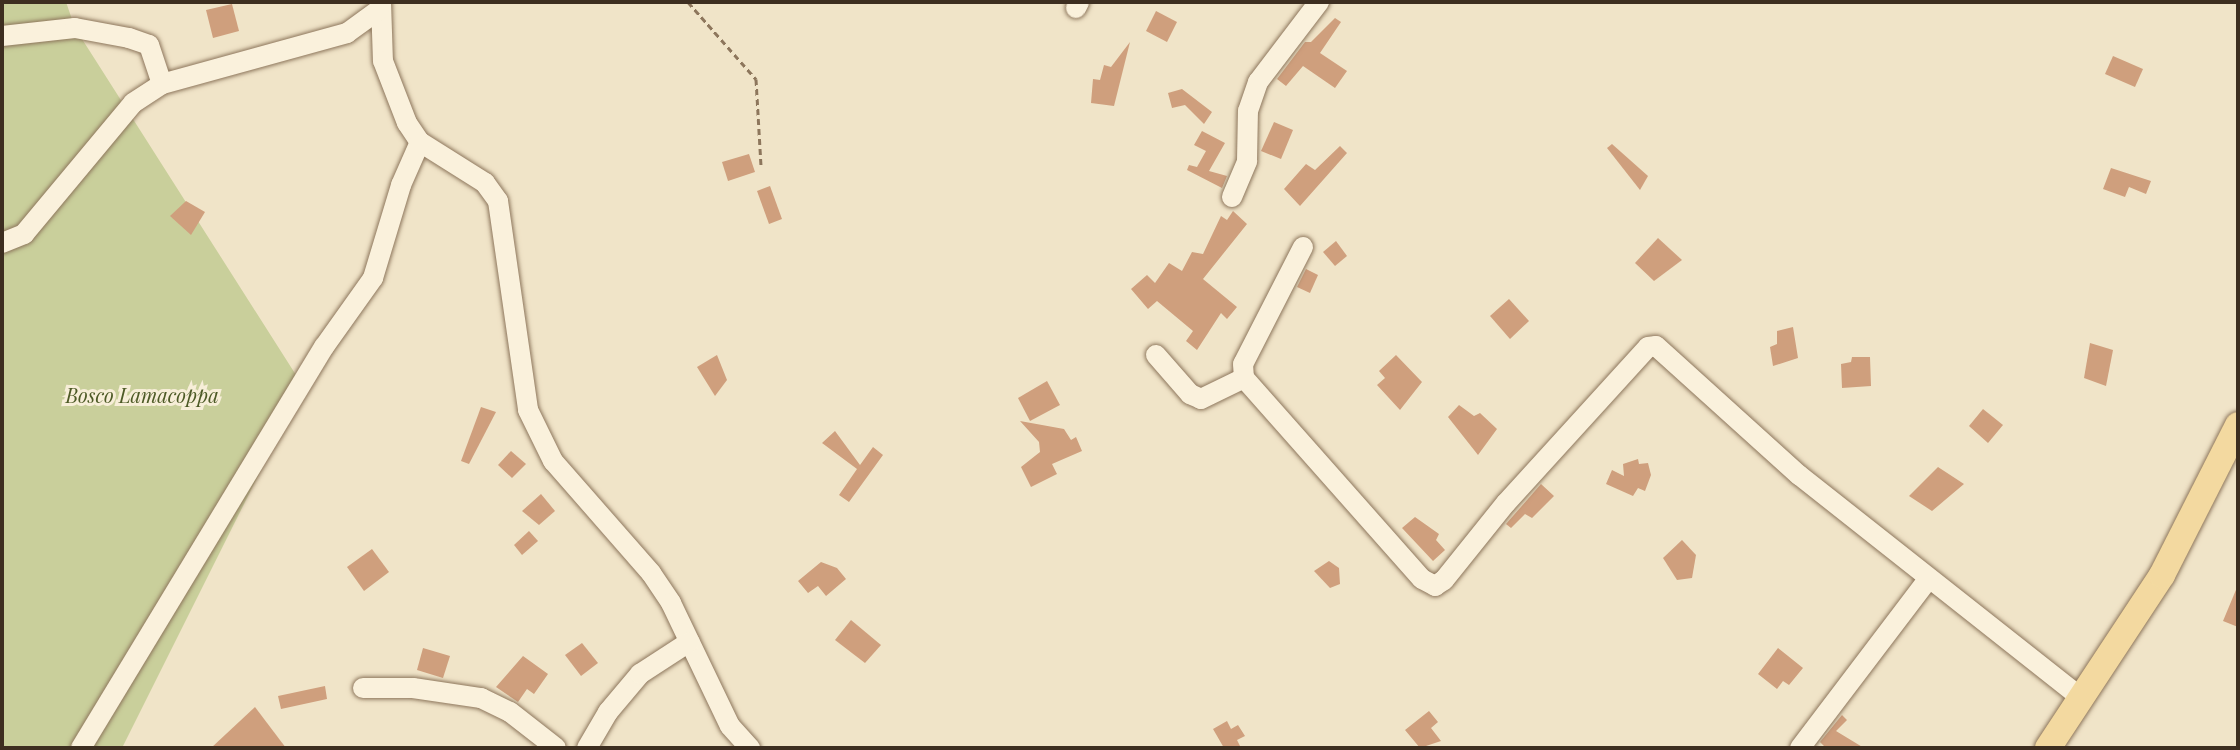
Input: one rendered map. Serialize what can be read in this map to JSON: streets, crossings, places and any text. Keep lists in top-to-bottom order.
{
  "parks": ["Bosco Lamacoppa"]
}
